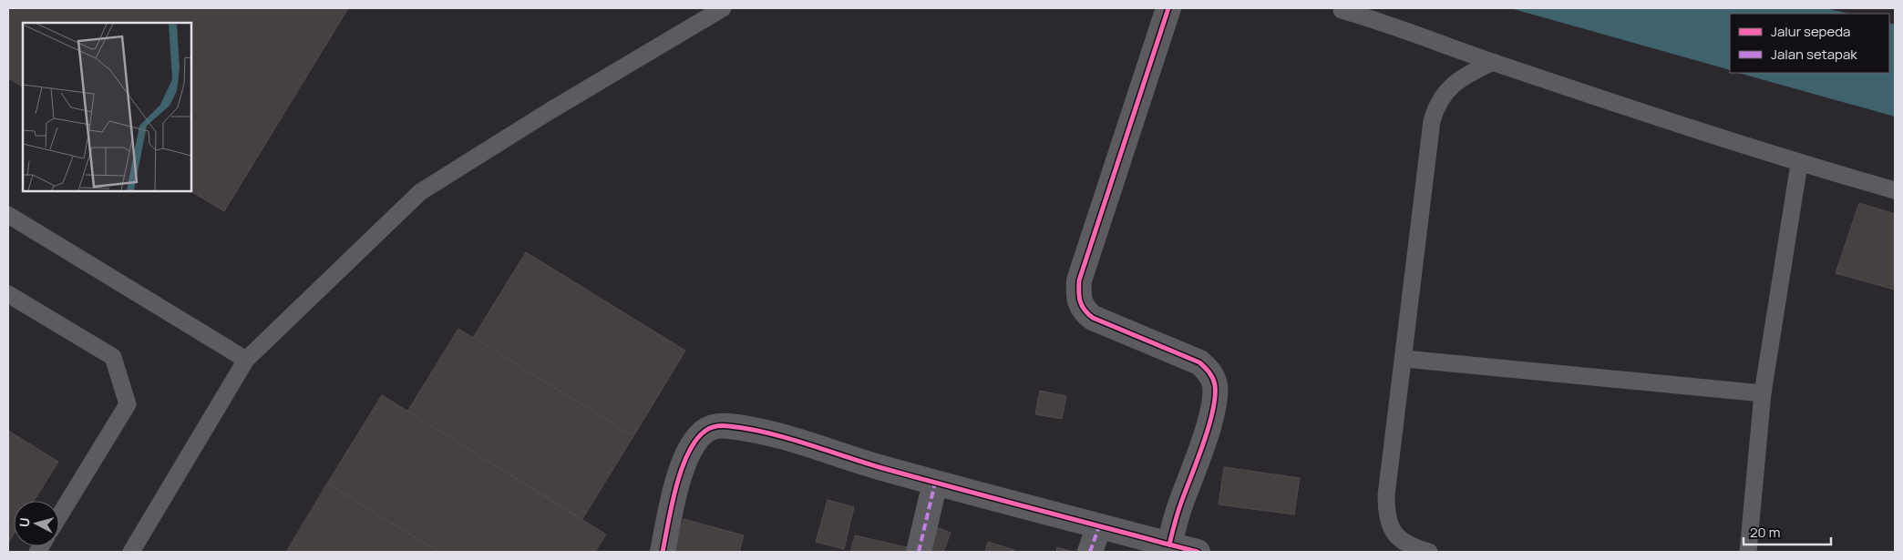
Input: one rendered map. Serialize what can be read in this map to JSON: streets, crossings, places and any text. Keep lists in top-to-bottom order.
{
  "legend": ["Jalur sepeda", "Jalan setapak"],
  "scale_bar": "20 m",
  "north": "left"
}
